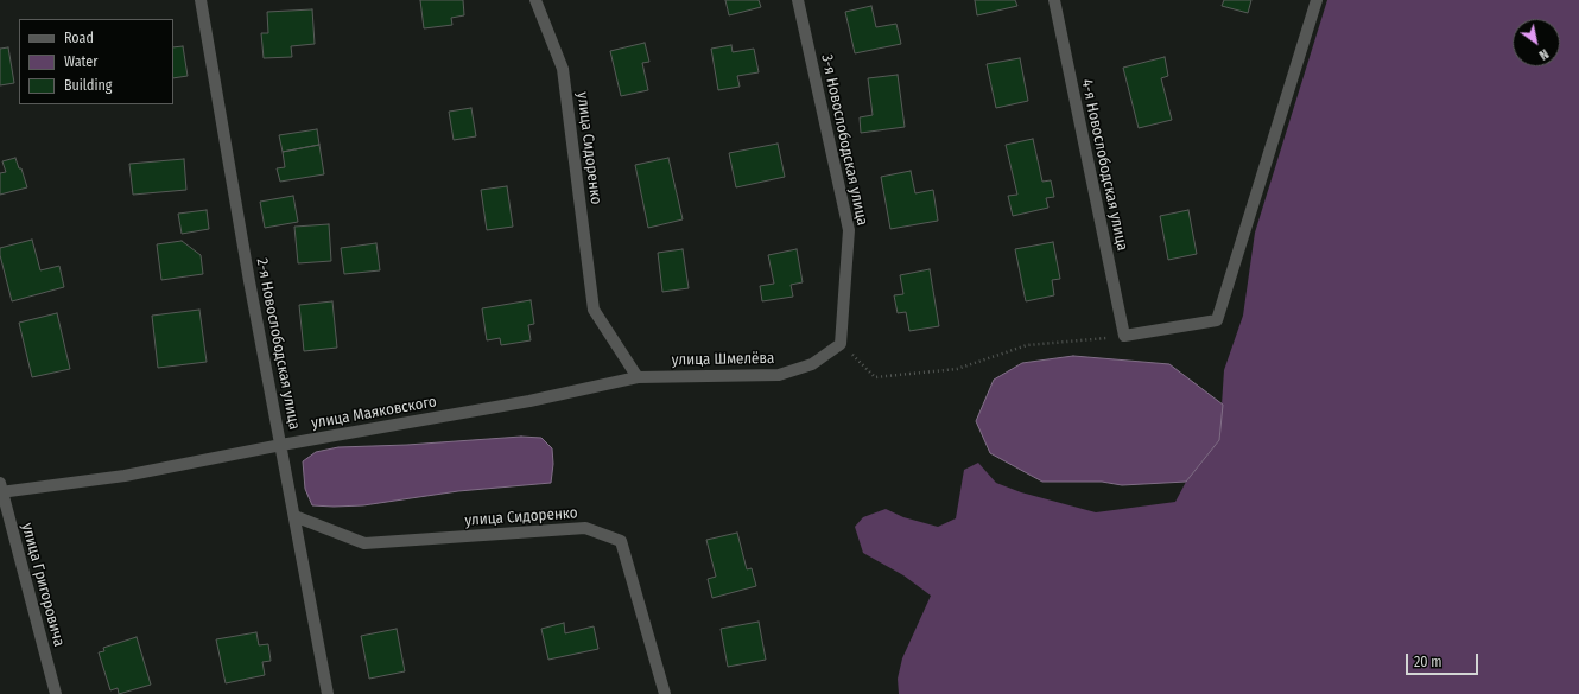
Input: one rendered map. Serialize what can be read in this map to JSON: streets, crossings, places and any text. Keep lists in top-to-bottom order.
{
  "streets": {
    "street": [
      "3-я Новослободская улица",
      "улица Сидоренко",
      "4-я Новослободская улица",
      "2-я Новослободская улица",
      "улица Шмелёва",
      "улица Маяковского",
      "улица Григоровича"
    ]
  },
  "crossings": [
    ["3-я Новослободская улица", "улица Шмелёва"],
    ["улица Сидоренко", "2-я Новослободская улица"],
    ["улица Сидоренко", "улица Шмелёва"],
    ["улица Сидоренко", "улица Маяковского"],
    ["2-я Новослободская улица", "улица Маяковского"],
    ["улица Шмелёва", "улица Маяковского"],
    ["улица Маяковского", "улица Григоровича"]
  ],
  "legend": ["Road", "Water", "Building"],
  "scale_bar": "20 m",
  "north": "bottom right"
}
